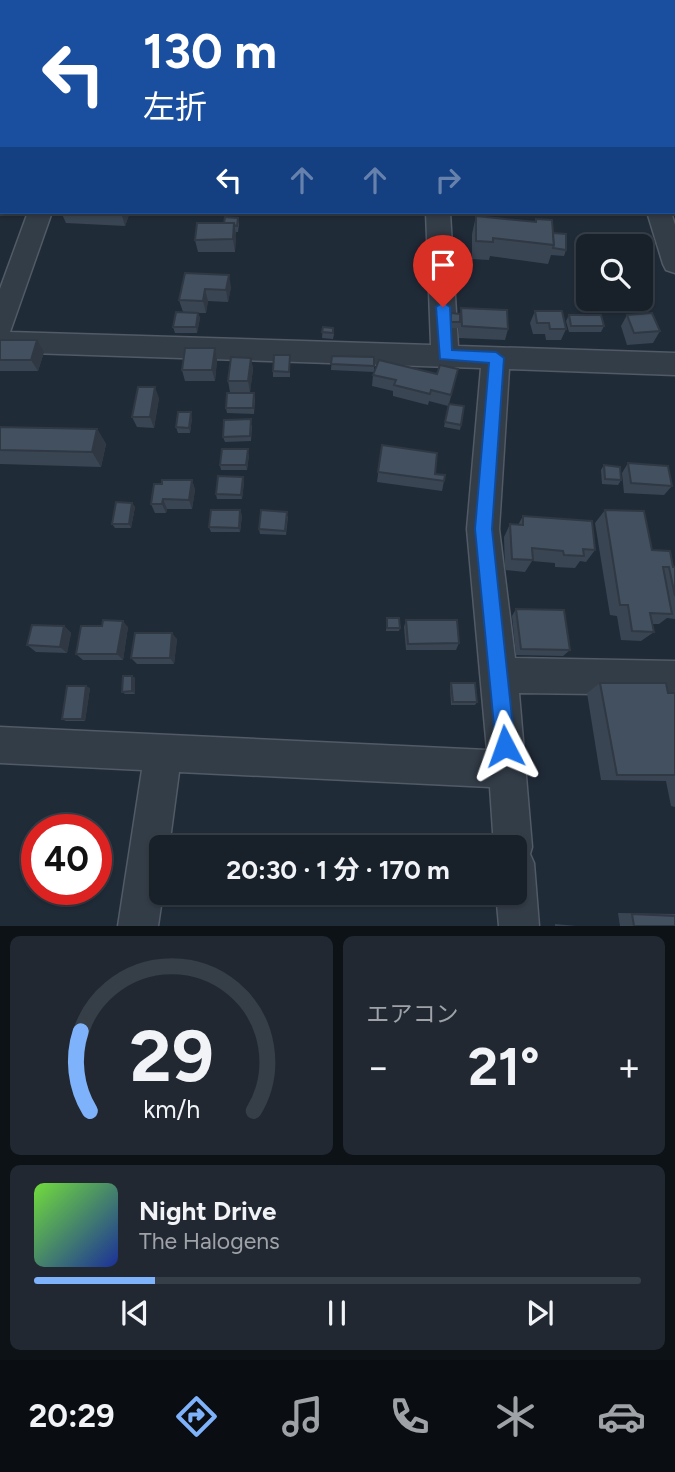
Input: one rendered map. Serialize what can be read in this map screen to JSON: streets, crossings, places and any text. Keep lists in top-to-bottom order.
{
  "page": {
    "turn": ["130 m", "左折"],
    "limit": "40",
    "trip": "20:30 · 1 分 · 170 m",
    "tile": "エアコン",
    "heat": ["−", "21°", "+"],
    "song": ["Night Drive", "The Halogens"],
    "tabs": "20:29",
    "gauge": ["29", "km/h"]
  }
}
